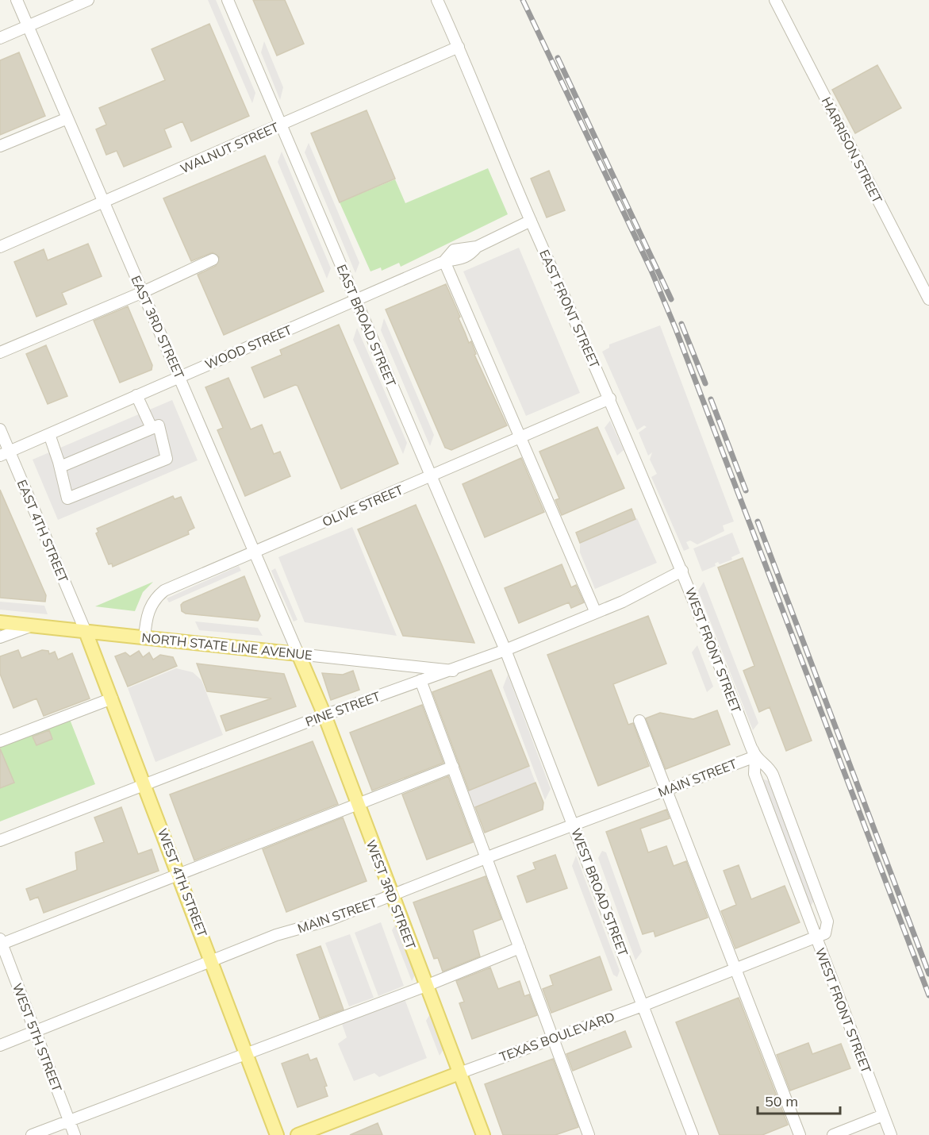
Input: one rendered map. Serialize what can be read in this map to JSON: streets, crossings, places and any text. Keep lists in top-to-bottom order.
{
  "streets": {
    "main road": [
      "NORTH STATE LINE AVENUE",
      "WEST 4TH STREET",
      "WEST 3RD STREET",
      "TEXAS BOULEVARD"
    ],
    "street": [
      "WALNUT STREET",
      "HARRISON STREET",
      "EAST FRONT STREET",
      "EAST BROAD STREET",
      "EAST 3RD STREET",
      "WOOD STREET",
      "OLIVE STREET",
      "EAST 4TH STREET",
      "WEST FRONT STREET",
      "PINE STREET",
      "MAIN STREET",
      "WEST BROAD STREET",
      "WEST 5TH STREET"
    ]
  },
  "crossings": [
    ["WALNUT STREET", "EAST FRONT STREET"],
    ["WALNUT STREET", "EAST BROAD STREET"],
    ["WALNUT STREET", "EAST 3RD STREET"],
    ["EAST FRONT STREET", "WOOD STREET"],
    ["EAST FRONT STREET", "OLIVE STREET"],
    ["EAST FRONT STREET", "WEST FRONT STREET"],
    ["EAST FRONT STREET", "PINE STREET"],
    ["EAST BROAD STREET", "WOOD STREET"],
    ["EAST BROAD STREET", "OLIVE STREET"],
    ["EAST BROAD STREET", "PINE STREET"],
    ["EAST BROAD STREET", "WEST BROAD STREET"],
    ["EAST 3RD STREET", "WOOD STREET"],
    ["EAST 3RD STREET", "OLIVE STREET"],
    ["EAST 3RD STREET", "NORTH STATE LINE AVENUE"],
    ["EAST 3RD STREET", "WEST 3RD STREET"],
    ["WOOD STREET", "EAST 4TH STREET"],
    ["OLIVE STREET", "NORTH STATE LINE AVENUE"],
    ["EAST 4TH STREET", "NORTH STATE LINE AVENUE"],
    ["EAST 4TH STREET", "WEST 4TH STREET"],
    ["NORTH STATE LINE AVENUE", "PINE STREET"],
    ["NORTH STATE LINE AVENUE", "WEST 4TH STREET"],
    ["NORTH STATE LINE AVENUE", "WEST 3RD STREET"],
    ["WEST FRONT STREET", "PINE STREET"],
    ["WEST FRONT STREET", "MAIN STREET"],
    ["WEST FRONT STREET", "TEXAS BOULEVARD"],
    ["PINE STREET", "WEST 4TH STREET"],
    ["PINE STREET", "WEST BROAD STREET"],
    ["PINE STREET", "WEST 3RD STREET"],
    ["MAIN STREET", "WEST 4TH STREET"],
    ["MAIN STREET", "WEST BROAD STREET"],
    ["MAIN STREET", "WEST 3RD STREET"],
    ["MAIN STREET", "WEST 5TH STREET"],
    ["WEST BROAD STREET", "TEXAS BOULEVARD"],
    ["WEST 3RD STREET", "TEXAS BOULEVARD"]
  ],
  "scale_bar": "50 m"
}
